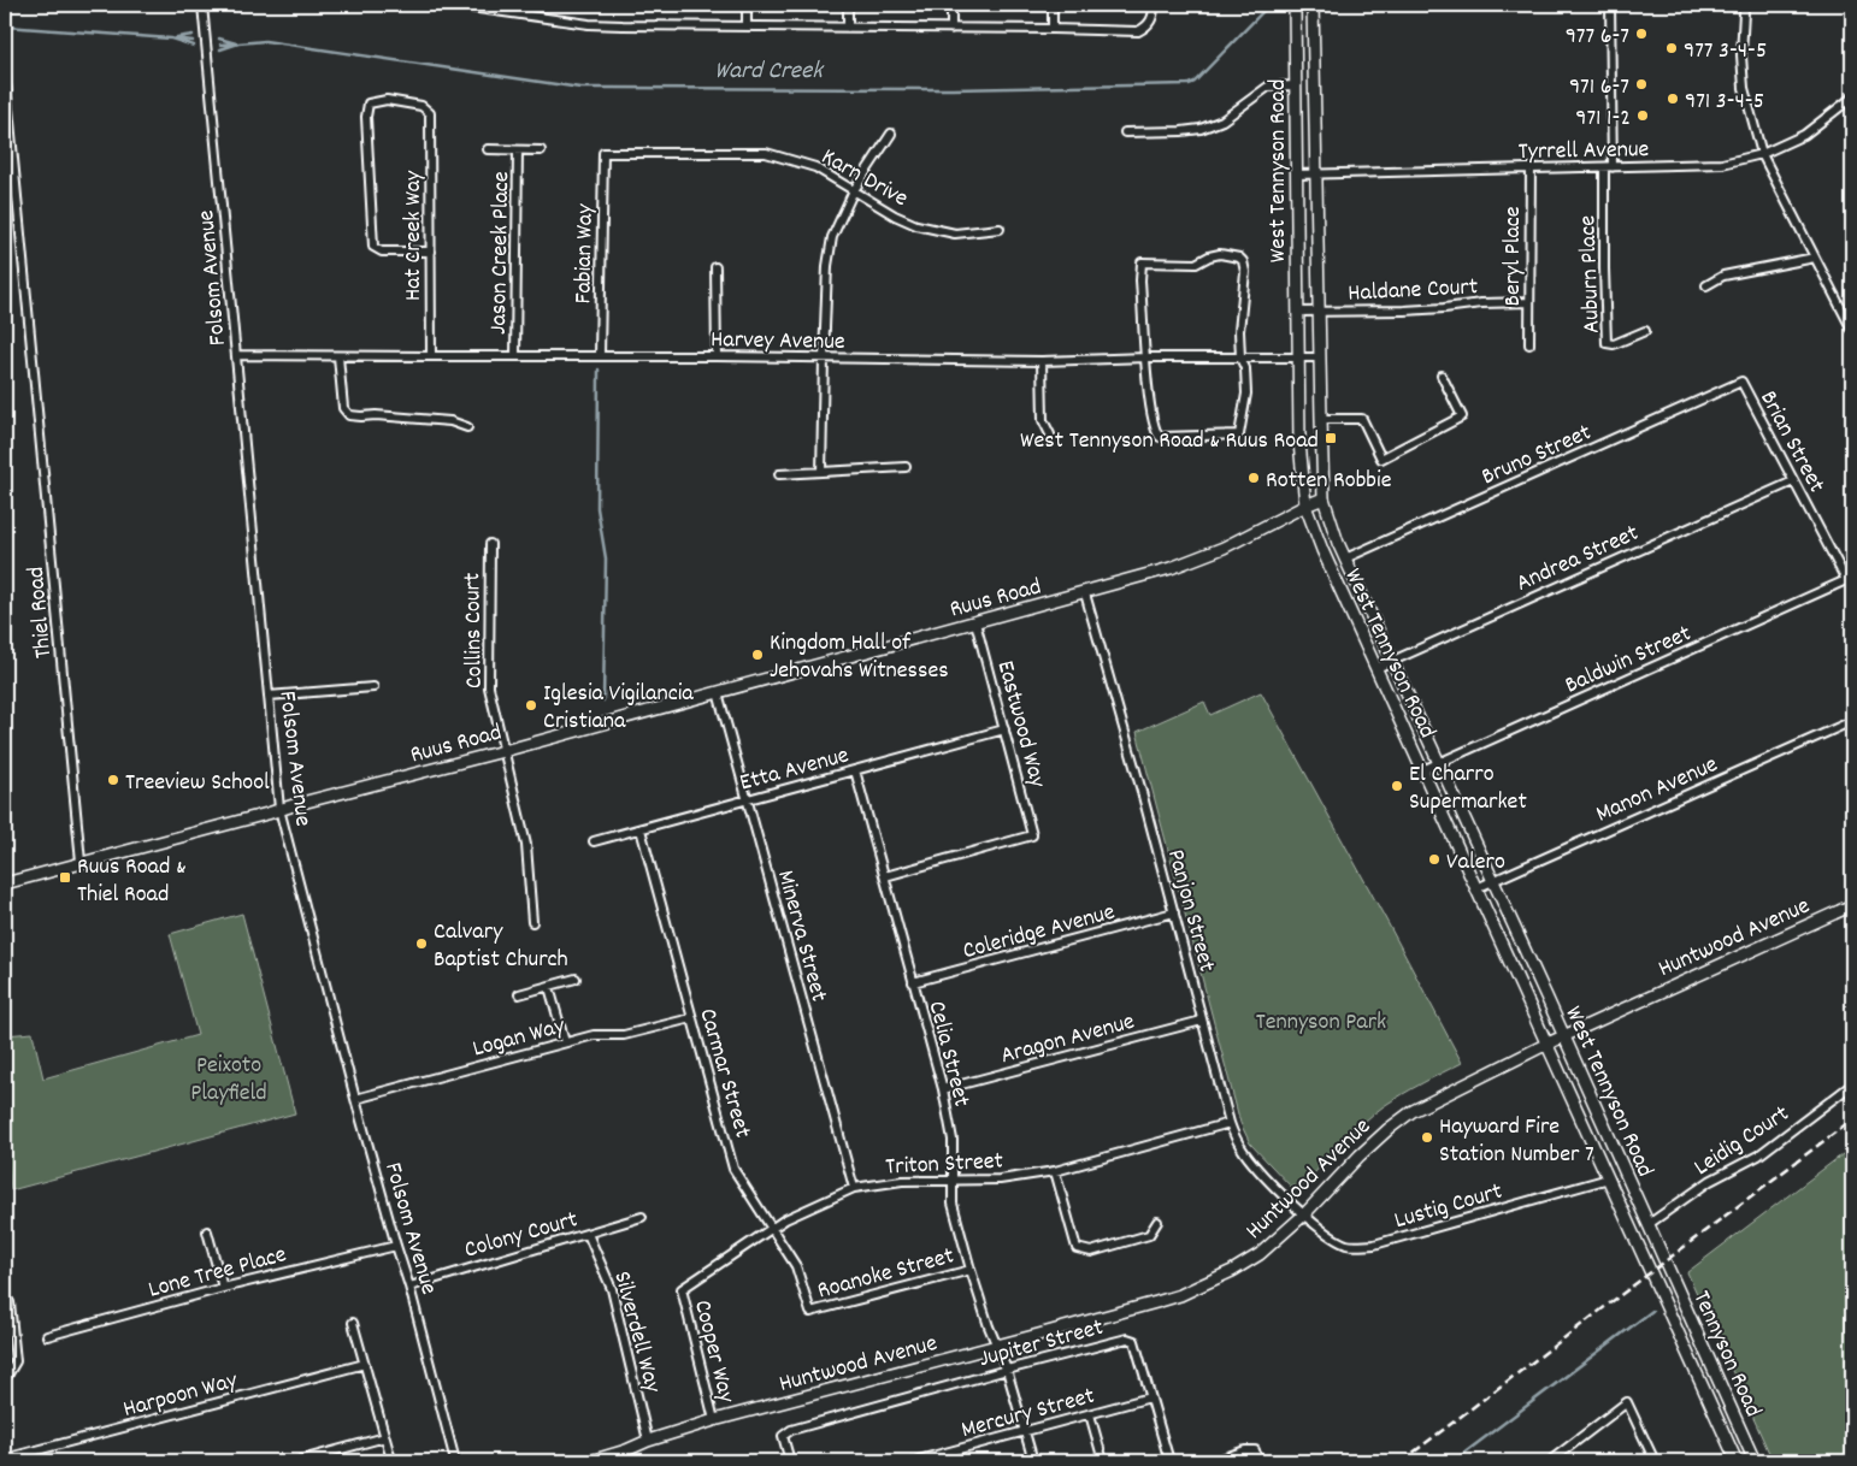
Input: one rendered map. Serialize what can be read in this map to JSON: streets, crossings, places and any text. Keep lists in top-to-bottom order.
{
  "streets": {
    "main road": [
      "West Tennyson Road",
      "Ruus Road",
      "Huntwood Avenue",
      "Tennyson Road"
    ],
    "street": [
      "Tyrrell Avenue",
      "Karn Drive",
      "Hat Creek Way",
      "Jason Creek Place",
      "Fabian Way",
      "Beryl Place",
      "Auburn Place",
      "Folsom Avenue",
      "Haldane Court",
      "Harvey Avenue",
      "Brian Street",
      "Bruno Street",
      "Andrea Street",
      "Thiel Road",
      "Collins Court",
      "Baldwin Street",
      "Eastwood Way",
      "Etta Avenue",
      "Manon Avenue",
      "Panjon Street",
      "Coleridge Avenue",
      "Minerva Street",
      "Logan Way",
      "Aragon Avenue",
      "Celia Street",
      "Carmar Street",
      "Leidig Court",
      "Triton Street",
      "Lustig Court",
      "Colony Court",
      "Lone Tree Place",
      "Roanoke Street",
      "Silverdell Way",
      "Jupiter Street",
      "Cooper Way",
      "Harpoon Way",
      "Mercury Street"
    ]
  },
  "crossings": [
    ["Tyrrell Avenue", "West Tennyson Road"],
    ["Tyrrell Avenue", "Beryl Place"],
    ["Tyrrell Avenue", "Auburn Place"],
    ["West Tennyson Road", "Haldane Court"],
    ["West Tennyson Road", "Harvey Avenue"],
    ["West Tennyson Road", "Bruno Street"],
    ["West Tennyson Road", "Andrea Street"],
    ["West Tennyson Road", "Ruus Road"],
    ["West Tennyson Road", "Baldwin Street"],
    ["West Tennyson Road", "Manon Avenue"],
    ["West Tennyson Road", "Huntwood Avenue"],
    ["West Tennyson Road", "Leidig Court"],
    ["West Tennyson Road", "Lustig Court"],
    ["West Tennyson Road", "Tennyson Road"],
    ["Karn Drive", "Fabian Way"],
    ["Hat Creek Way", "Harvey Avenue"],
    ["Jason Creek Place", "Harvey Avenue"],
    ["Fabian Way", "Harvey Avenue"],
    ["Beryl Place", "Haldane Court"],
    ["Folsom Avenue", "Harvey Avenue"],
    ["Folsom Avenue", "Ruus Road"],
    ["Folsom Avenue", "Logan Way"],
    ["Folsom Avenue", "Colony Court"],
    ["Folsom Avenue", "Lone Tree Place"],
    ["Brian Street", "Bruno Street"],
    ["Brian Street", "Andrea Street"],
    ["Brian Street", "Baldwin Street"],
    ["Ruus Road", "Thiel Road"],
    ["Ruus Road", "Collins Court"],
    ["Ruus Road", "Eastwood Way"],
    ["Ruus Road", "Panjon Street"],
    ["Ruus Road", "Minerva Street"],
    ["Eastwood Way", "Etta Avenue"],
    ["Eastwood Way", "Celia Street"],
    ["Etta Avenue", "Minerva Street"],
    ["Etta Avenue", "Celia Street"],
    ["Etta Avenue", "Carmar Street"],
    ["Panjon Street", "Coleridge Avenue"],
    ["Panjon Street", "Huntwood Avenue"],
    ["Panjon Street", "Aragon Avenue"],
    ["Panjon Street", "Triton Street"],
    ["Panjon Street", "Lustig Court"],
    ["Coleridge Avenue", "Celia Street"],
    ["Minerva Street", "Triton Street"],
    ["Huntwood Avenue", "Celia Street"],
    ["Huntwood Avenue", "Lustig Court"],
    ["Huntwood Avenue", "Silverdell Way"],
    ["Huntwood Avenue", "Cooper Way"],
    ["Logan Way", "Carmar Street"],
    ["Aragon Avenue", "Celia Street"],
    ["Celia Street", "Triton Street"],
    ["Celia Street", "Roanoke Street"],
    ["Celia Street", "Jupiter Street"],
    ["Celia Street", "Mercury Street"],
    ["Carmar Street", "Triton Street"],
    ["Carmar Street", "Roanoke Street"],
    ["Triton Street", "Cooper Way"],
    ["Colony Court", "Silverdell Way"],
    ["Jupiter Street", "Mercury Street"]
  ],
  "water": ["Ward Creek"],
  "parks": ["Tennyson Park", "Peixoto Playfield"],
  "places": {
    "other": [
      "977 6-7",
      "977 3-4-5",
      "971 6-7",
      "971 3-4-5",
      "971 1-2",
      "Rotten Robbie",
      "Kingdom Hall of Jehovahs Witnesses",
      "Iglesia Vigilancia Cristiana",
      "Treeview School",
      "El Charro Supermarket",
      "Valero",
      "Calvary Baptist Church",
      "Hayward Fire Station Number 7"
    ],
    "transit": ["West Tennyson Road & Ruus Road", "Ruus Road & Thiel Road"]
  }
}
